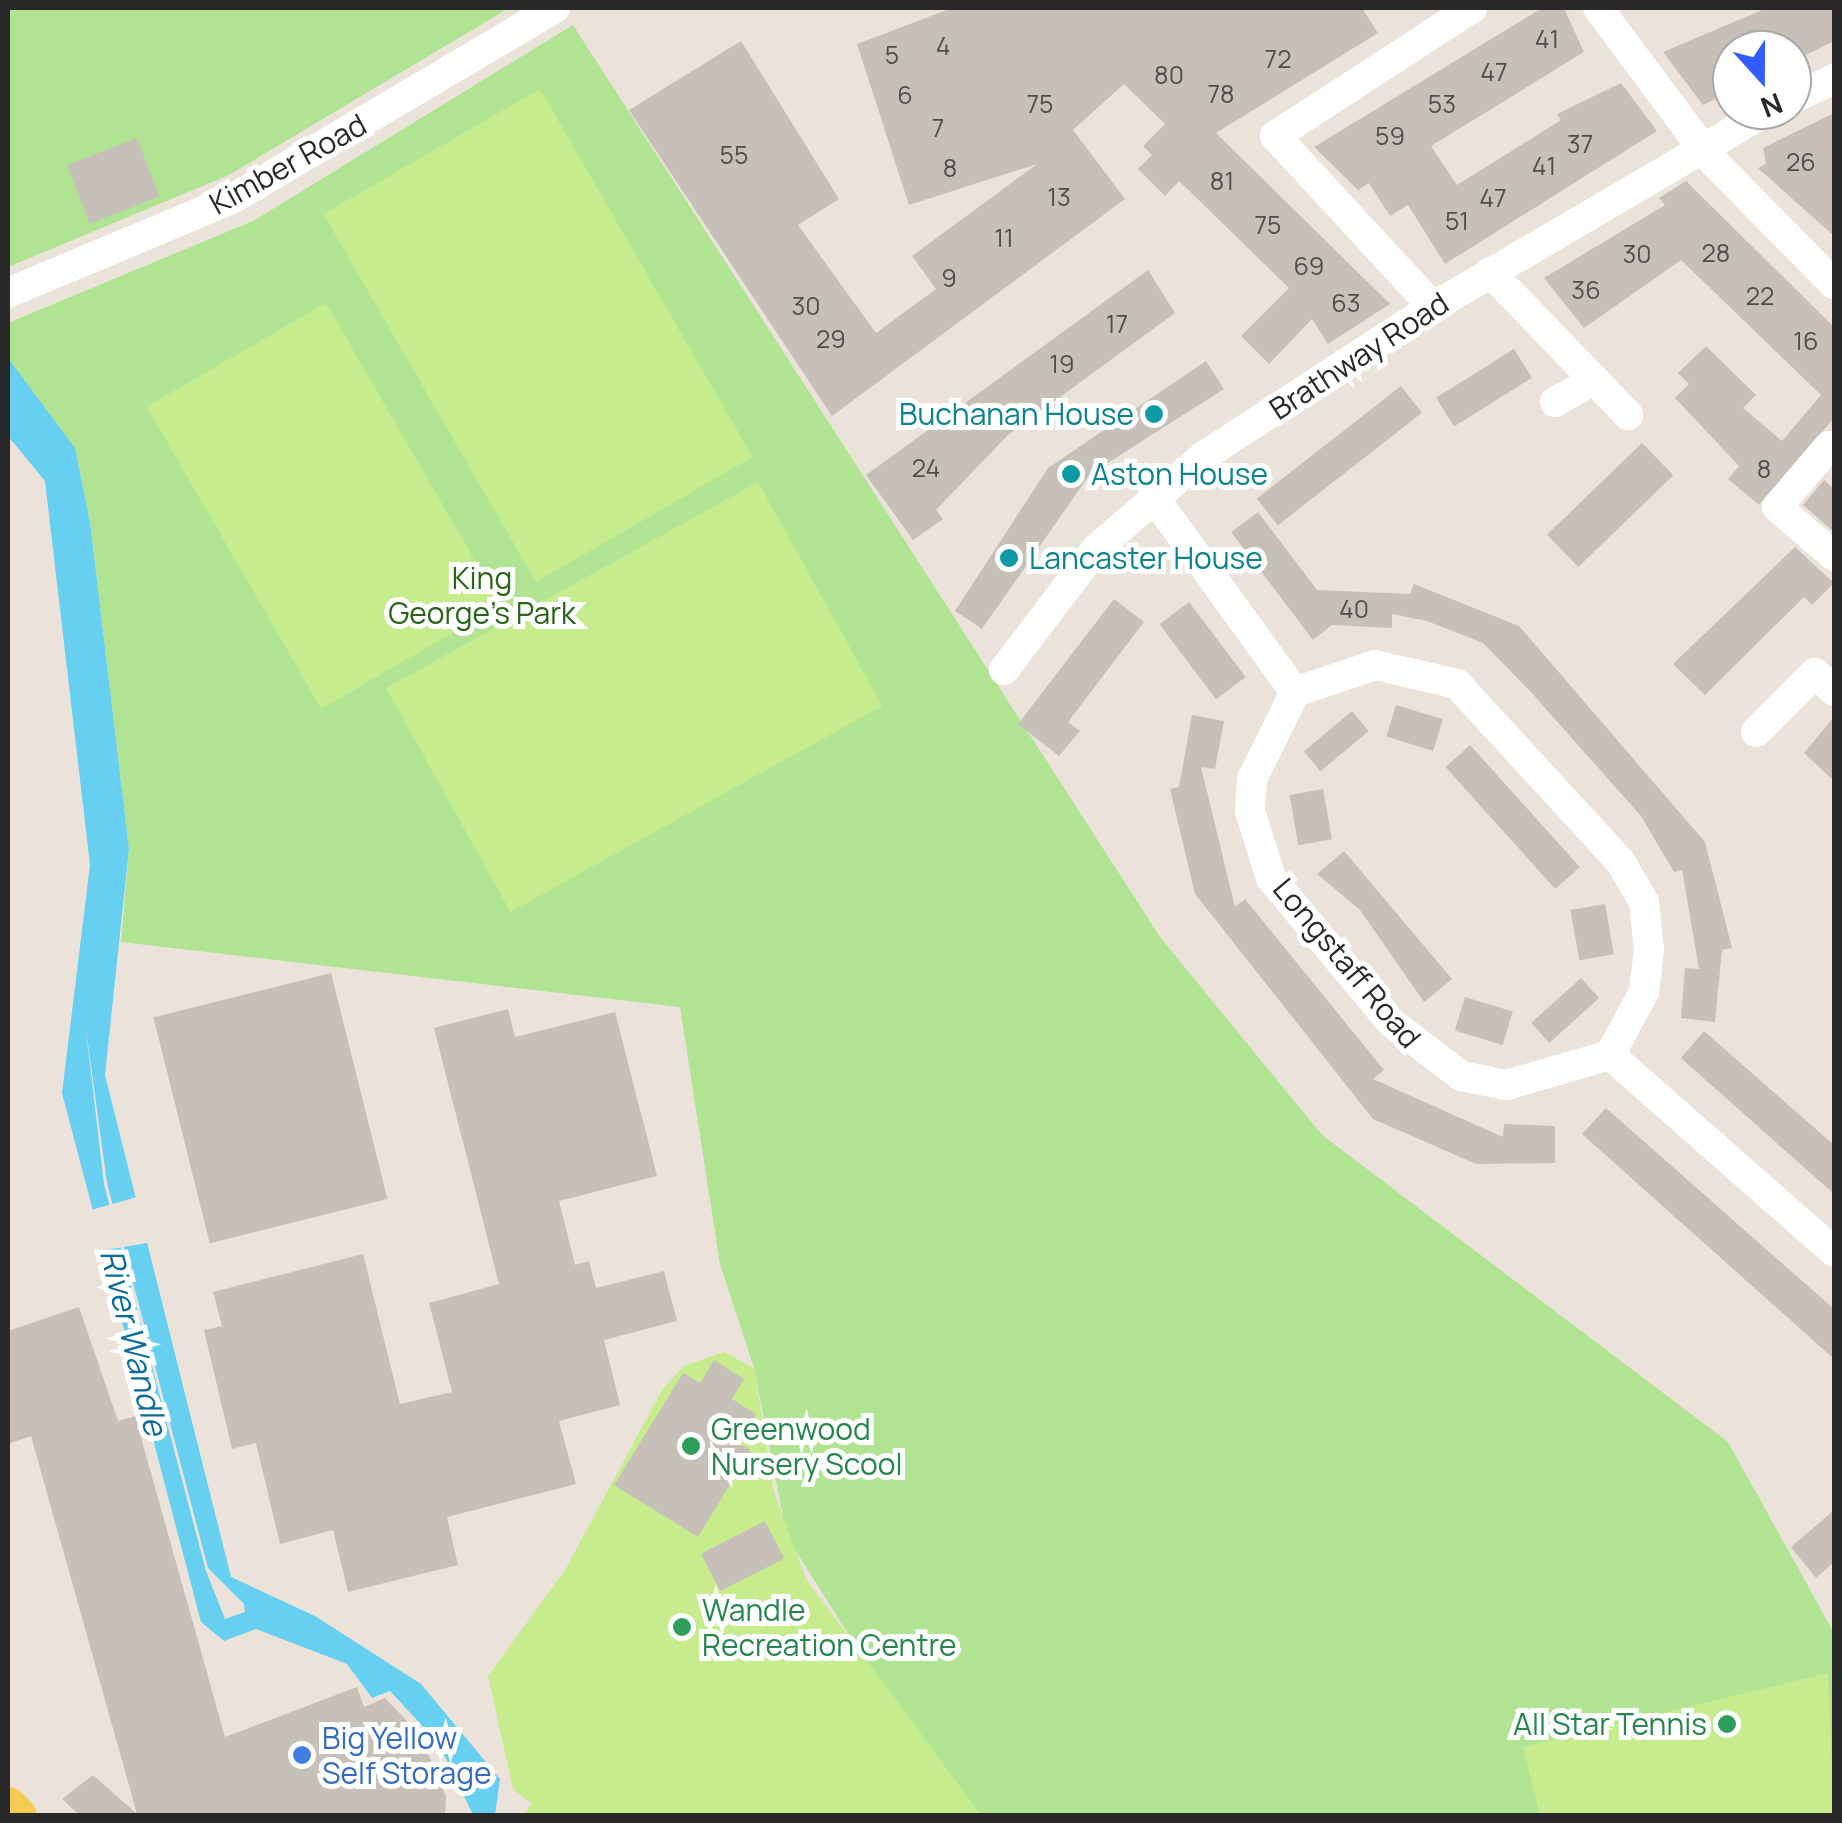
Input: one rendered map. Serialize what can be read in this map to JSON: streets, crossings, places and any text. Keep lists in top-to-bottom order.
{
  "streets": {
    "street": ["Kimber Road", "Brathway Road", "Longstaff Road"]
  },
  "water": ["River Wandle"],
  "parks": ["King George's Park"],
  "places": [
    "Buchanan House",
    "Aston House",
    "Lancaster House",
    "Greenwood Nursery Scool",
    "Wandle Recreation Centre",
    "All Star Tennis",
    "Big Yellow Self Storage"
  ],
  "house_numbers": [
    "41",
    "4",
    "5",
    "72",
    "47",
    "80",
    "78",
    "6",
    "75",
    "53",
    "7",
    "59",
    "37",
    "55",
    "26",
    "41",
    "8",
    "81",
    "13",
    "47",
    "51",
    "75",
    "11",
    "28",
    "30",
    "69",
    "9",
    "36",
    "22",
    "63",
    "30",
    "17",
    "29",
    "16",
    "19",
    "24",
    "8",
    "40"
  ],
  "north": "bottom"
}
